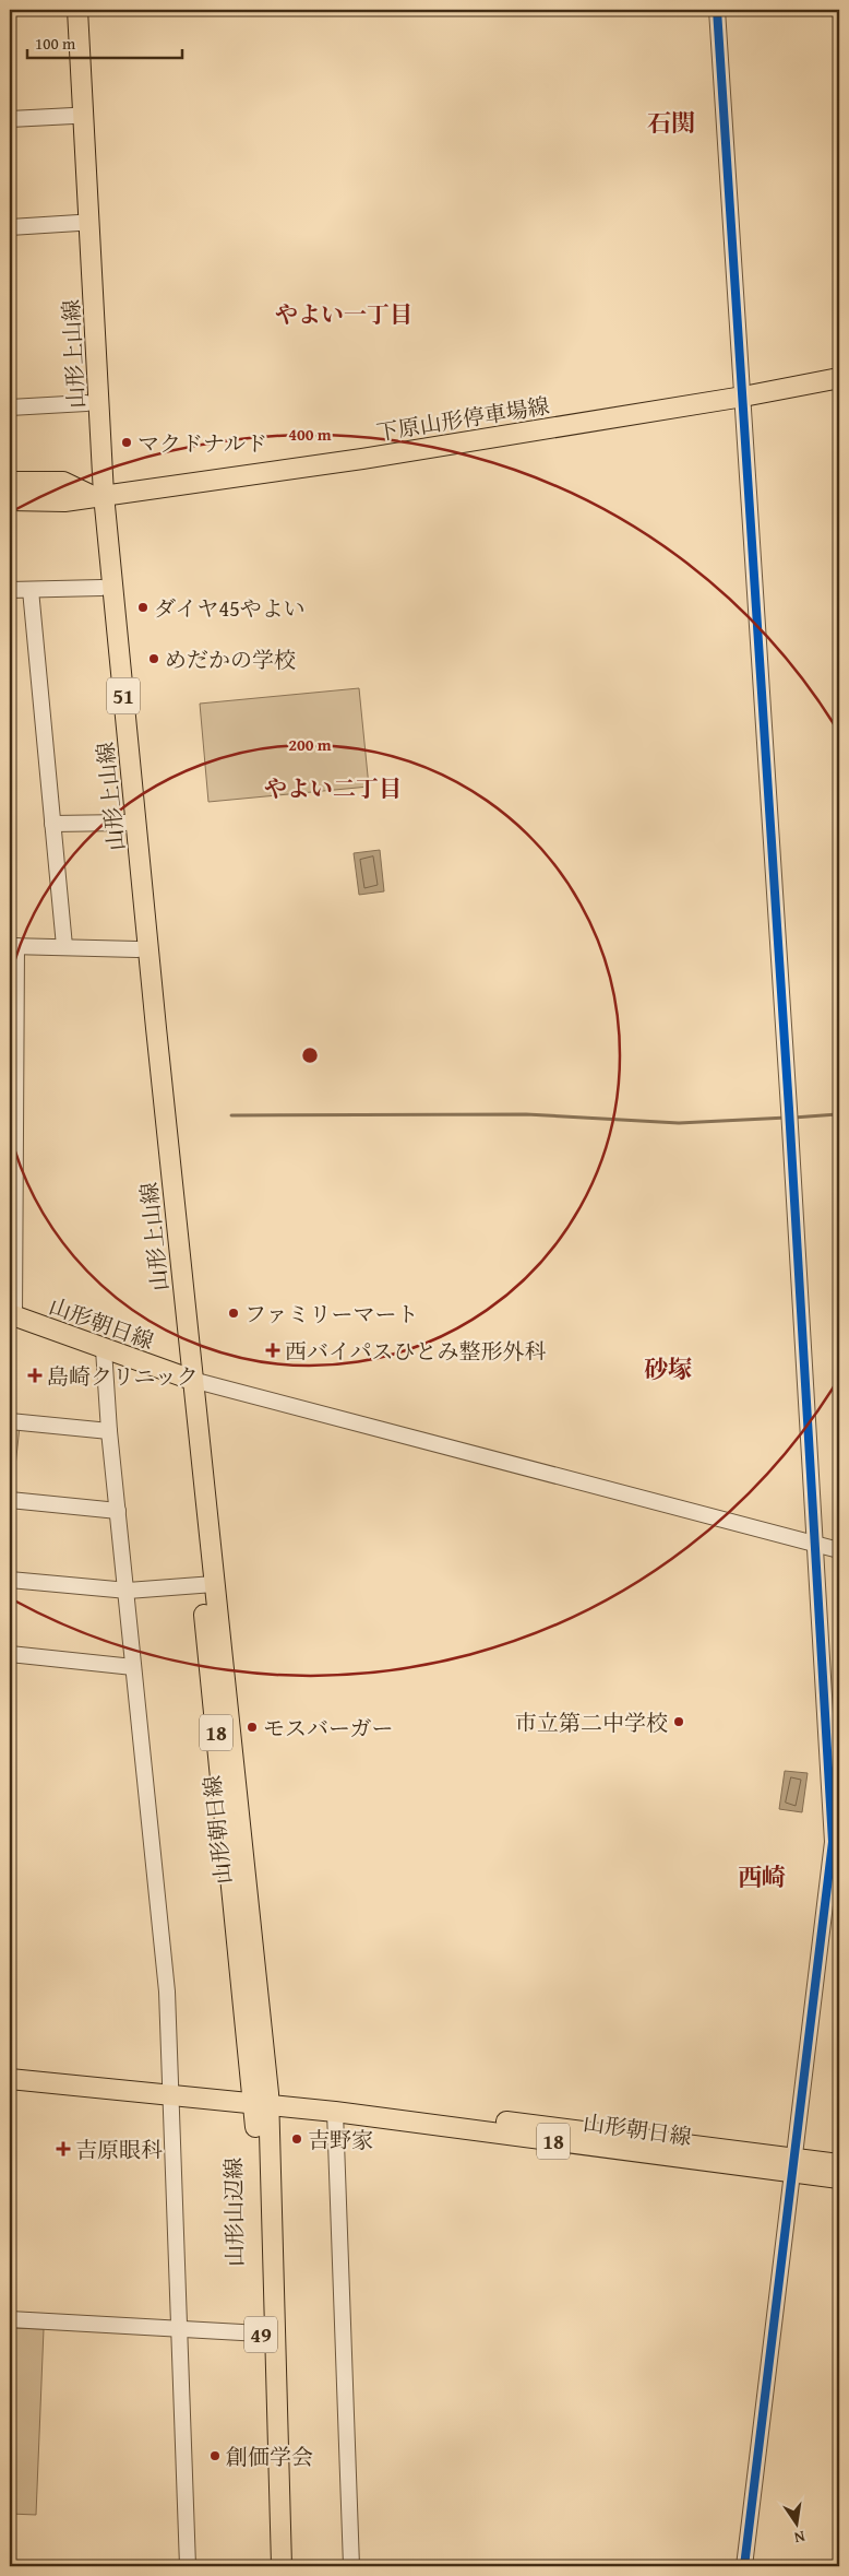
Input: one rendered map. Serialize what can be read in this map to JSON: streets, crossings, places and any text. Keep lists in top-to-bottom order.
{
  "streets": {
    "main road": [
      "山形上山線",
      "下原山形停車場線",
      "51",
      "山形朝日線",
      "18",
      "山形山辺線",
      "49"
    ]
  },
  "crossings": [
    ["山形上山線", "下原山形停車場線"],
    ["山形上山線", "山形朝日線"],
    ["山形朝日線", "山形山辺線"]
  ],
  "districts": [
    "石関",
    "やよい一丁目",
    "やよい二丁目",
    "砂塚",
    "西崎"
  ],
  "places": {
    "other": [
      "マクドナルド",
      "ダイヤ45やよい",
      "めだかの学校",
      "ファミリーマート",
      "市立第二中学校",
      "モスバーガー",
      "吉野家",
      "創価学会"
    ],
    "health": ["西バイパスひとみ整形外科", "島崎クリニック", "吉原眼科"]
  },
  "scale_bar": "100 m",
  "north": "bottom",
  "rings": ["400 m", "200 m"]
}
